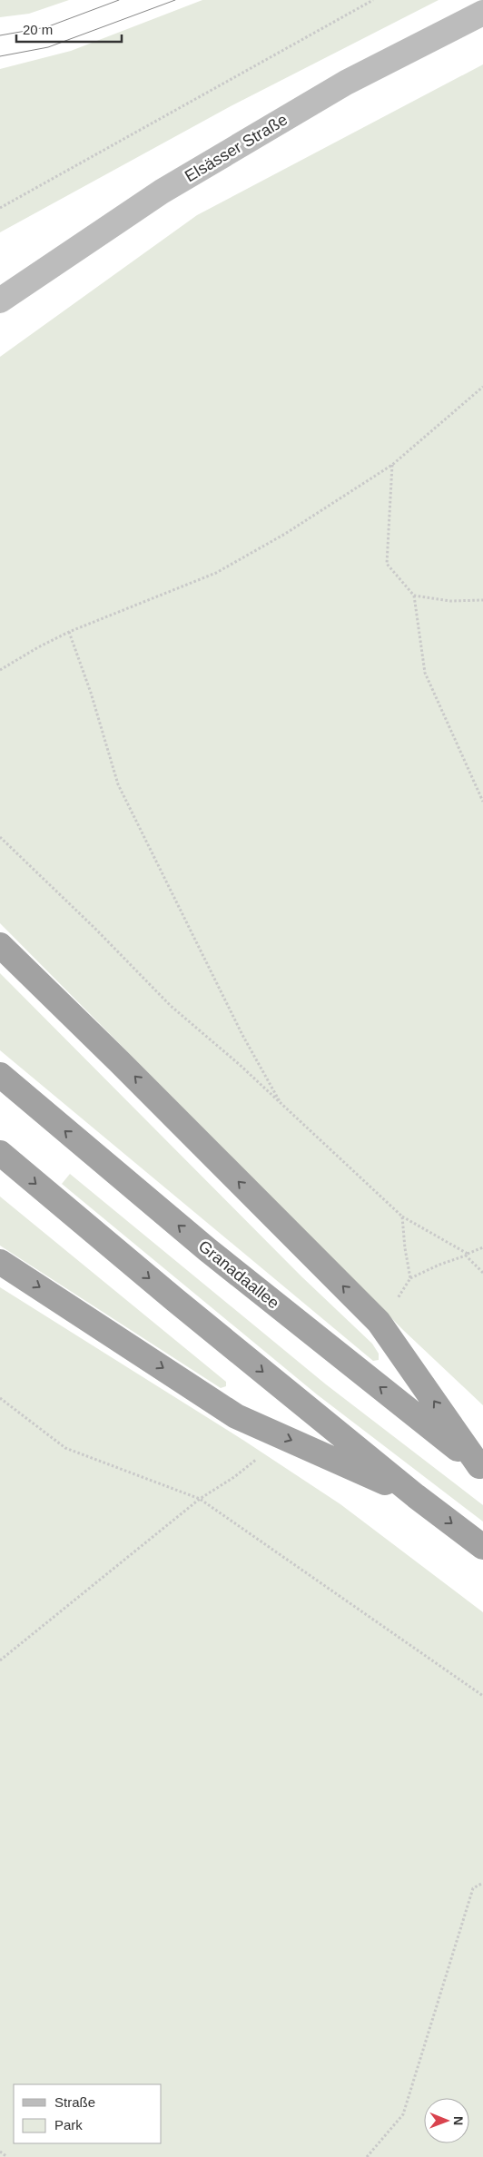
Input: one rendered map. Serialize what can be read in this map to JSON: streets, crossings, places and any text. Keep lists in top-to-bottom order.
{
  "streets": {
    "highway": ["Granadaallee"],
    "main road": ["Elsässer Straße"]
  },
  "legend": ["Straße", "Park"],
  "scale_bar": "20 m",
  "north": "right"
}
